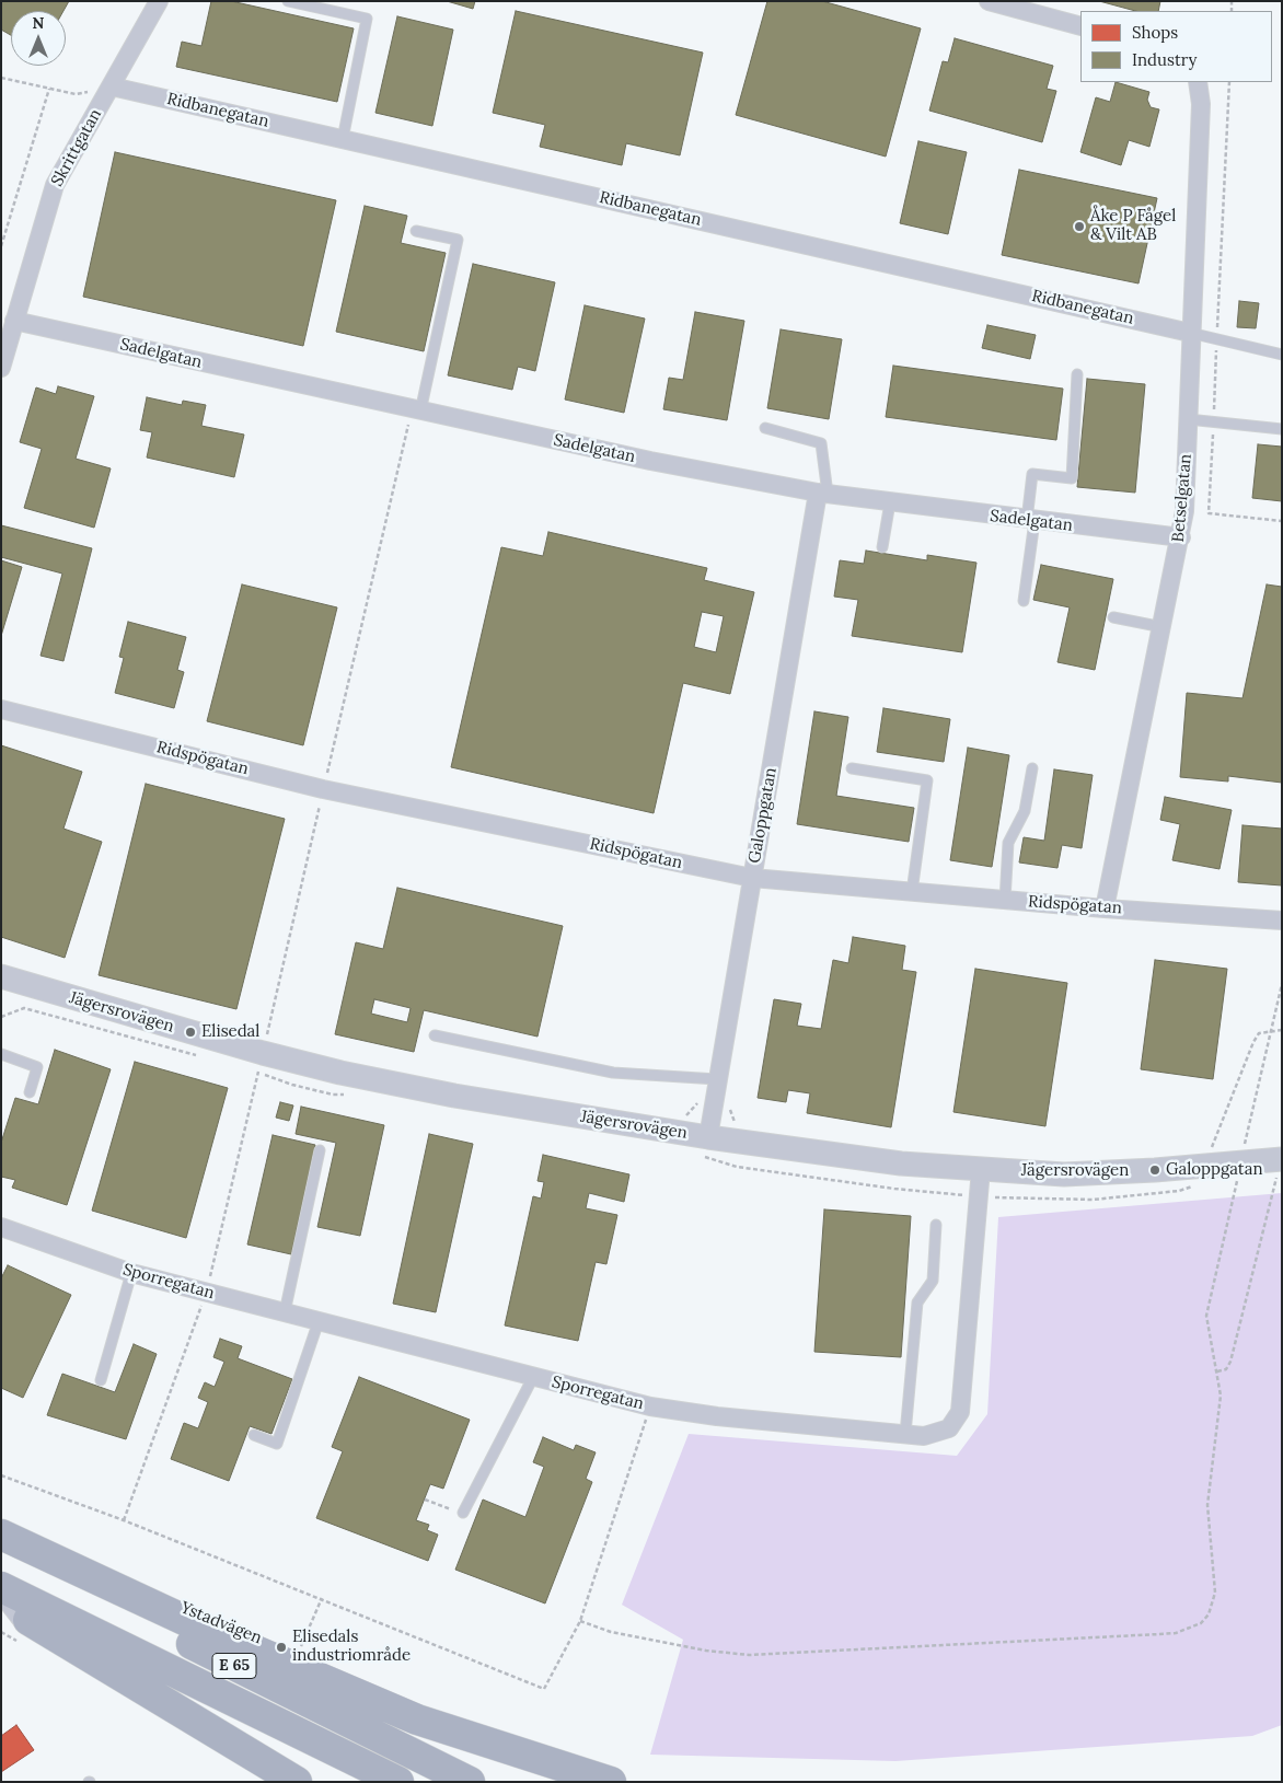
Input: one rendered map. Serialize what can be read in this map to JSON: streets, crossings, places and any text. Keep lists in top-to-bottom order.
{
  "streets": {
    "highway": ["Ystadvägen", "E 65"],
    "street": [
      "Ridbanegatan",
      "Skrittgatan",
      "Sadelgatan",
      "Betselgatan",
      "Ridspögatan",
      "Galoppgatan",
      "Jägersrovägen",
      "Sporregatan"
    ]
  },
  "crossings": [
    ["Ridbanegatan", "Skrittgatan"],
    ["Ridbanegatan", "Betselgatan"],
    ["Skrittgatan", "Sadelgatan"],
    ["Sadelgatan", "Betselgatan"],
    ["Sadelgatan", "Galoppgatan"],
    ["Betselgatan", "Ridspögatan"],
    ["Ridspögatan", "Galoppgatan"],
    ["Galoppgatan", "Jägersrovägen"],
    ["Jägersrovägen", "Sporregatan"]
  ],
  "places": [
    "Åke P Fågel & Vilt AB",
    "Elisedal",
    "Galoppgatan",
    "Elisedals industriområde"
  ],
  "legend": ["Shops", "Industry"],
  "north": "top"
}
